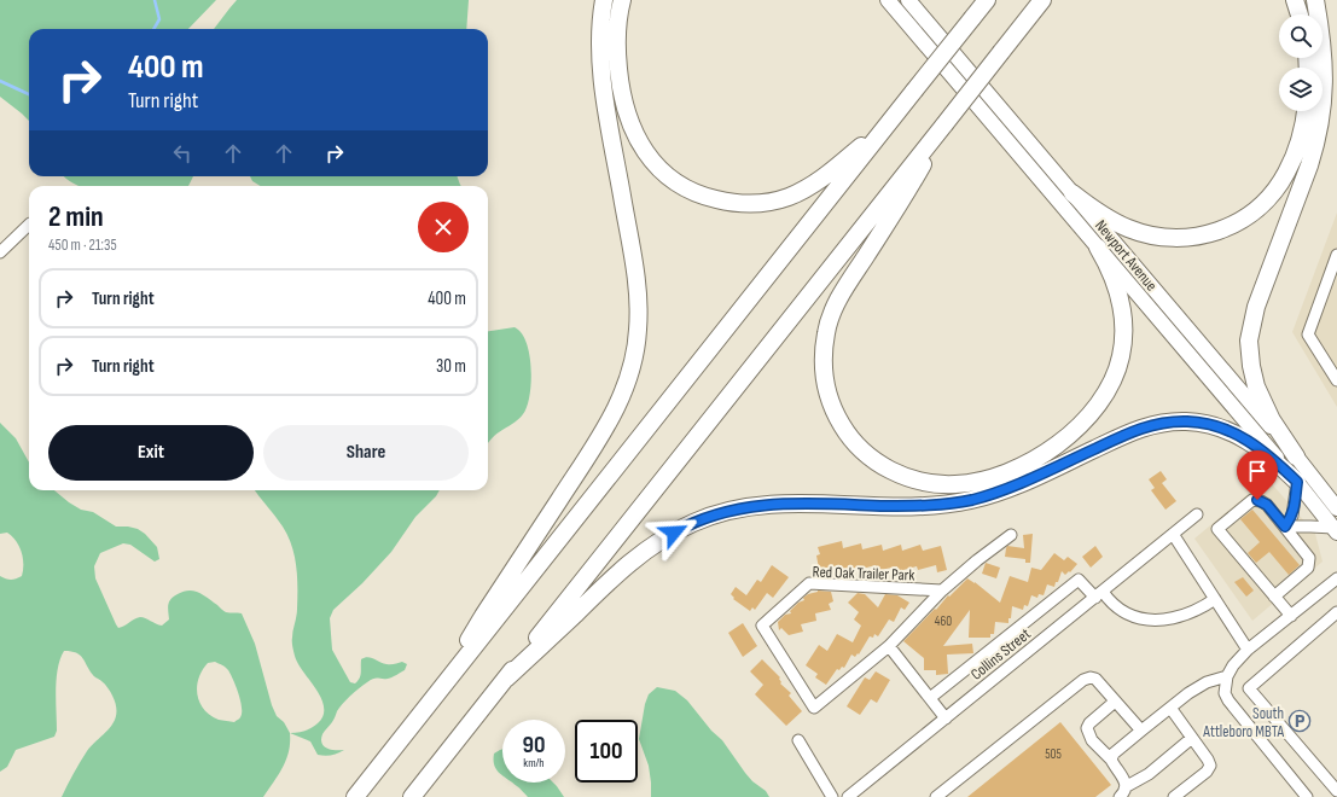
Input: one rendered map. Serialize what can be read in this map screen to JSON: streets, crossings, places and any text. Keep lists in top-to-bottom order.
{
  "streets": {
    "main road": ["Newport Avenue"],
    "street": ["Red Oak Trailer Park", "Collins Street"]
  },
  "places": {
    "parking": ["South Attleboro MBTA"]
  },
  "house_numbers": ["460", "505"],
  "page": {
    "turn": ["400 m", "Turn right"],
    "heading": ["2 min", "450 m · 21:35"],
    "list": [
      {
        "name": "Turn right",
        "value": "400 m"
      },
      {
        "name": "Turn right",
        "value": "30 m"
      }
    ],
    "buttons": ["Exit", "Share"],
    "speed": "90 km/h",
    "limit": "100"
  }
}
